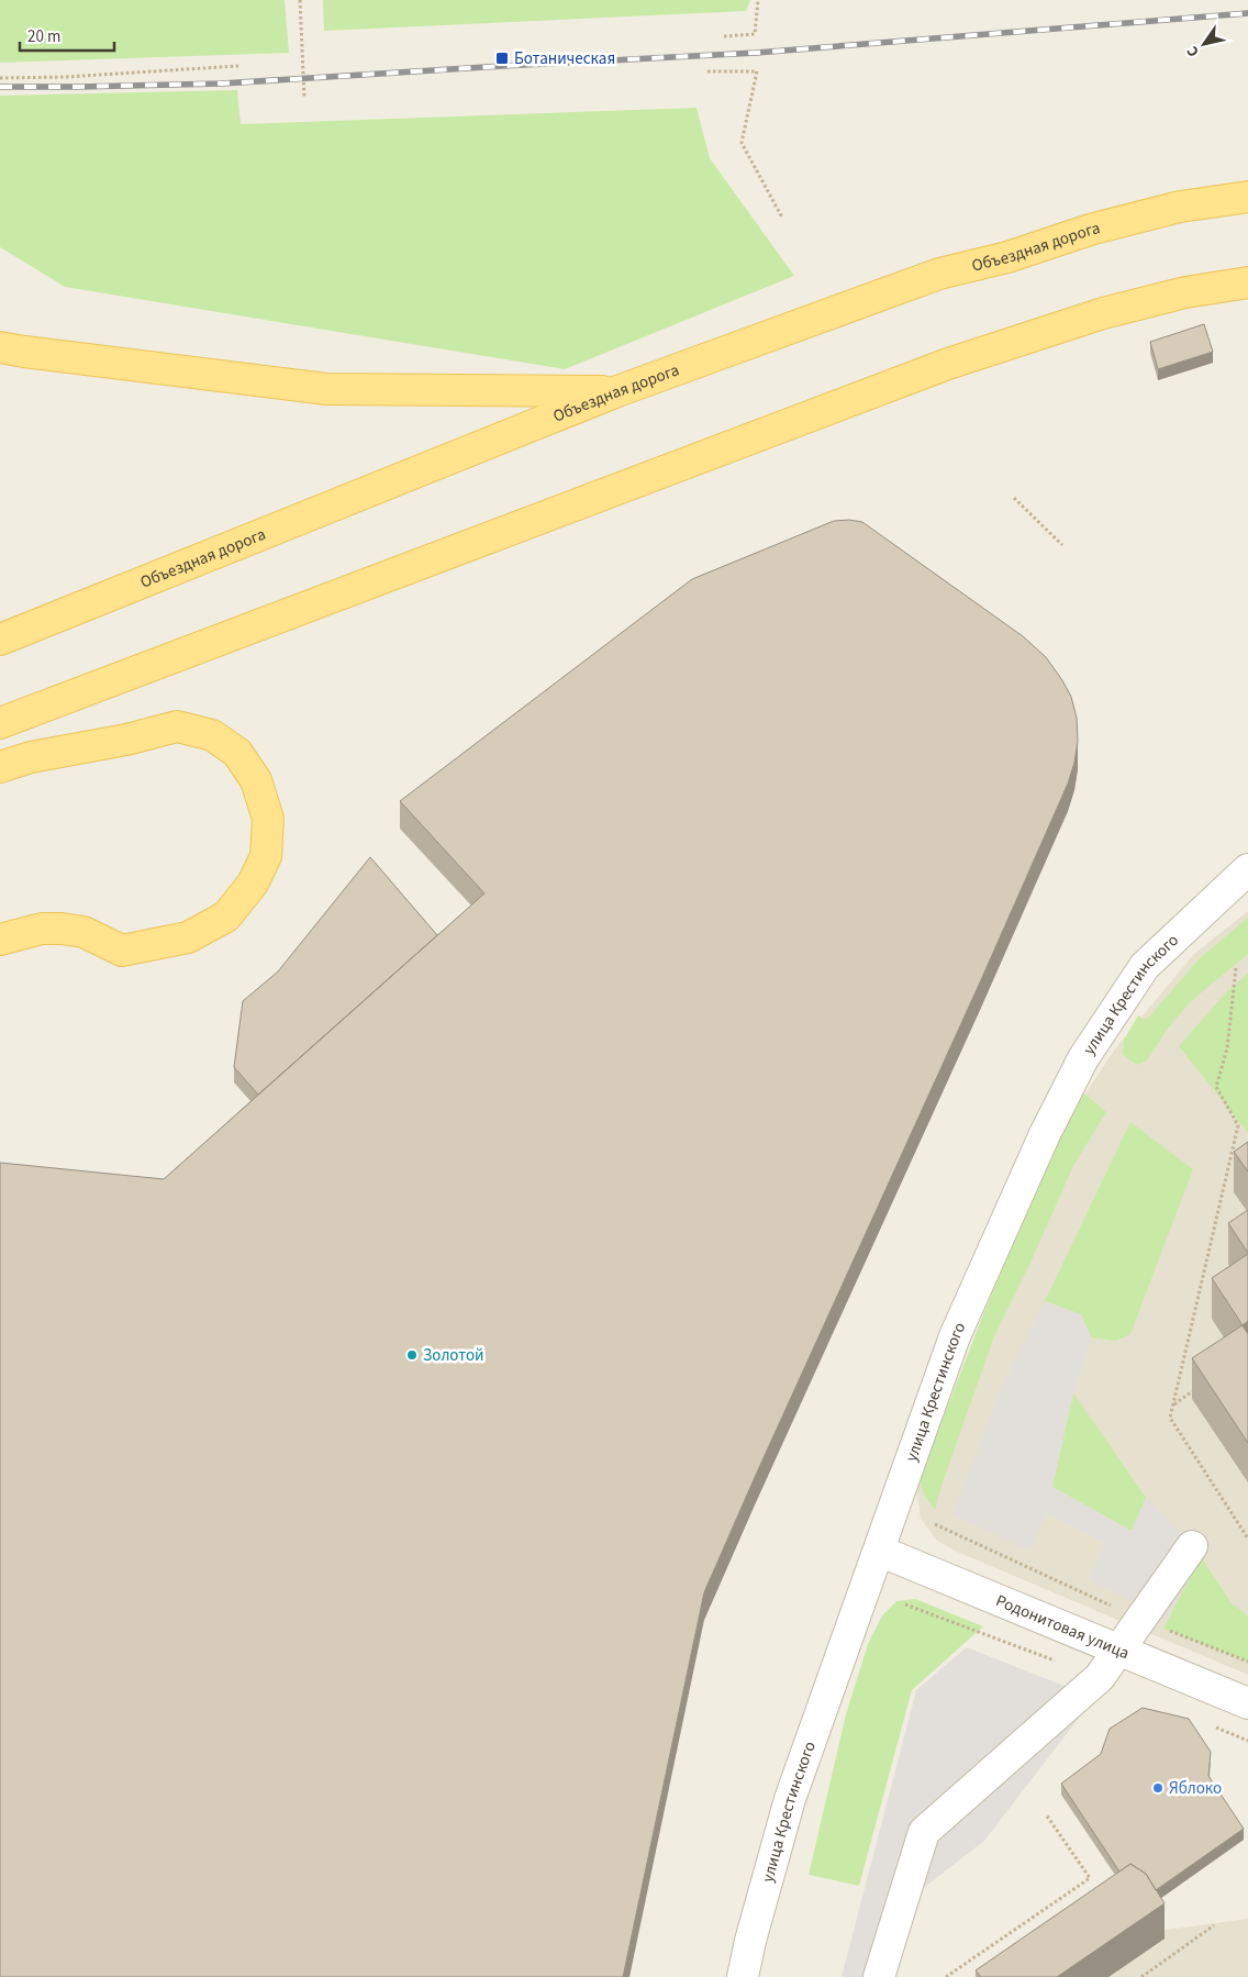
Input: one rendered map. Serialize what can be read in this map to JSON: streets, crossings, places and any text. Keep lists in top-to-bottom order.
{
  "streets": {
    "main road": ["Объездная дорога"],
    "street": ["улица Крестинского", "Родонитовая улица"]
  },
  "crossings": [
    ["улица Крестинского", "Родонитовая улица"]
  ],
  "places": {
    "transit": ["Ботаническая"],
    "other": ["Золотой", "Яблоко"]
  },
  "scale_bar": "20 m",
  "north": "bottom left"
}
